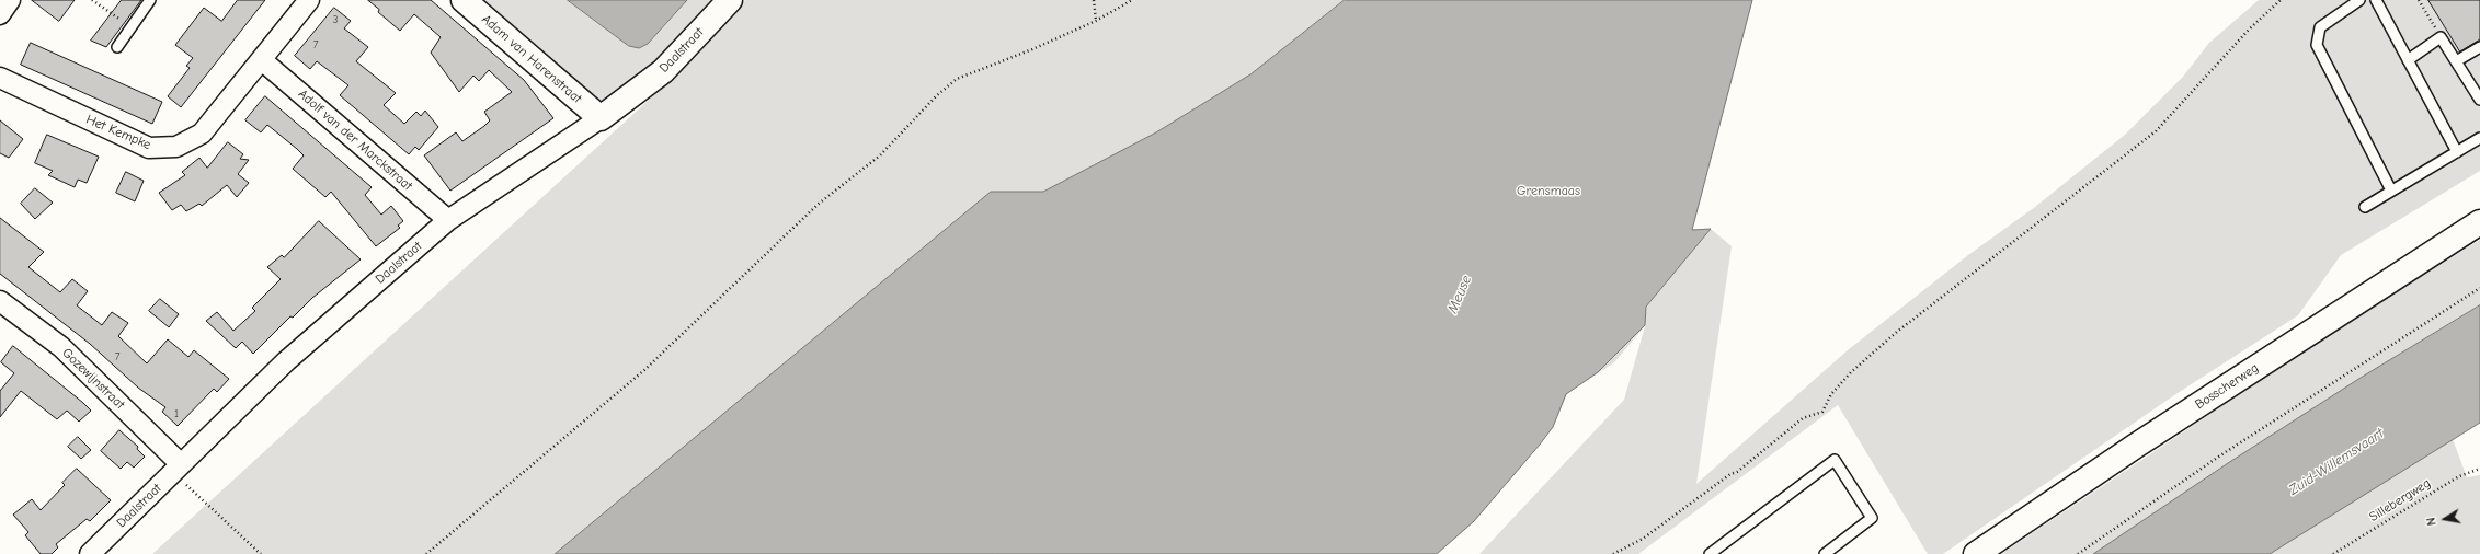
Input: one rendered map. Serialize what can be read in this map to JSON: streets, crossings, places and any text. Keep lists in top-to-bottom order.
{
  "streets": {
    "street": [
      "Daalstraat",
      "Adam van Harenstraat",
      "Het Kempke",
      "Adolf van der Marckstraat",
      "Gozewijnstraat",
      "Bosscherweg"
    ],
    "path": ["Sillebergweg"]
  },
  "crossings": [
    ["Daalstraat", "Adam van Harenstraat"],
    ["Daalstraat", "Adolf van der Marckstraat"],
    ["Daalstraat", "Gozewijnstraat"],
    ["Het Kempke", "Adolf van der Marckstraat"]
  ],
  "water": ["Meuse", "Zuid-Willemsvaart"],
  "parks": ["Grensmaas"],
  "house_numbers": [
    "3",
    "7",
    "7",
    "1"
  ],
  "north": "left"
}
